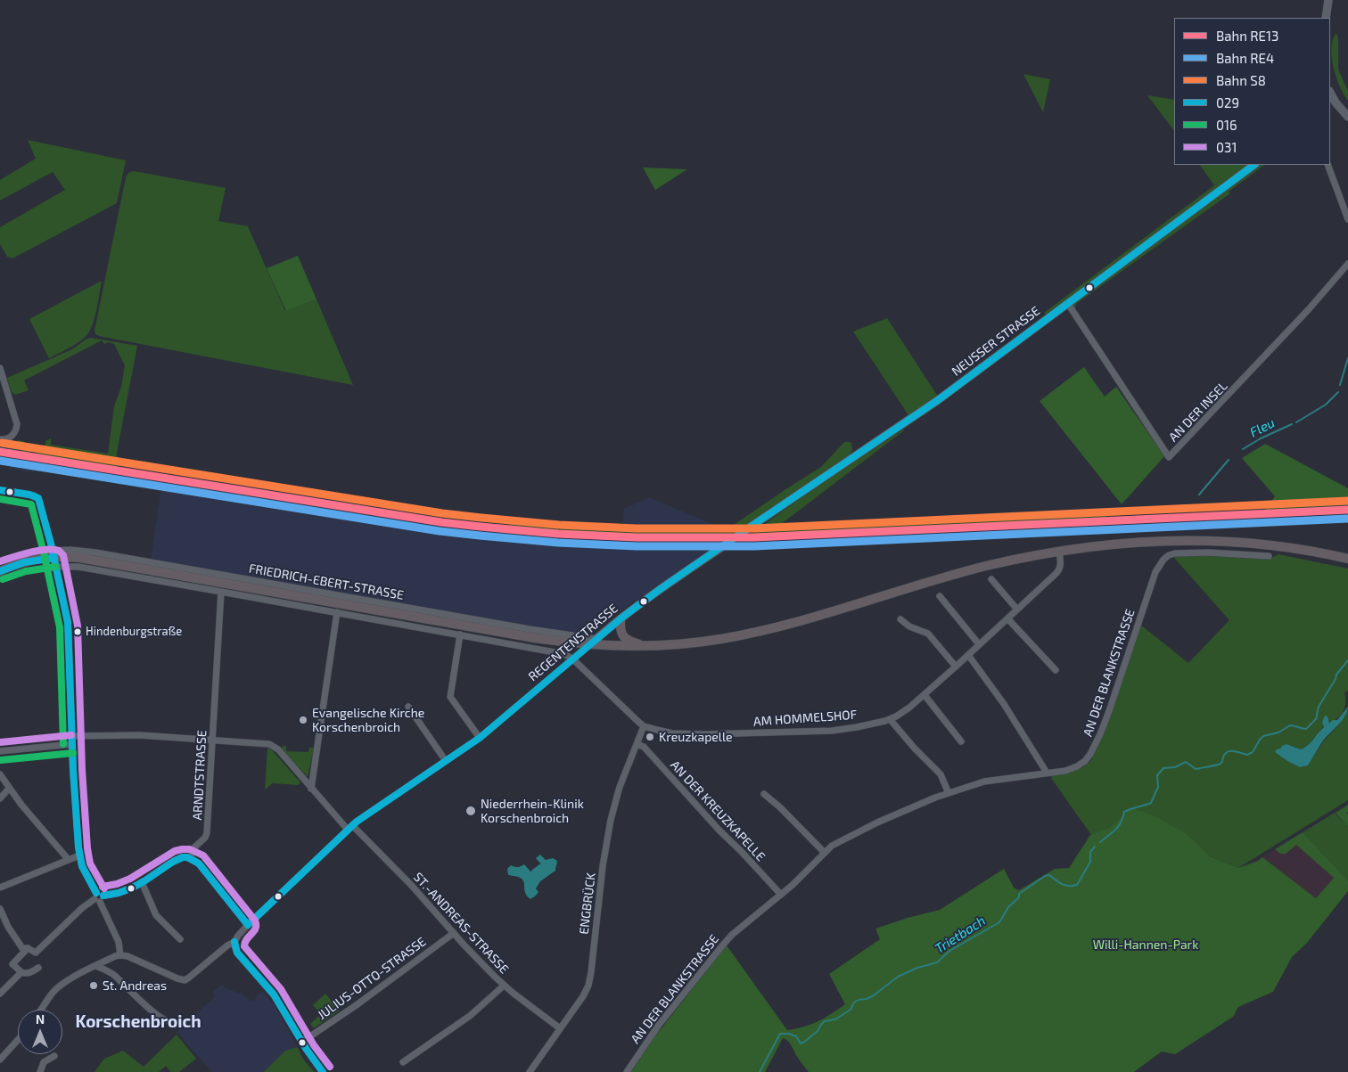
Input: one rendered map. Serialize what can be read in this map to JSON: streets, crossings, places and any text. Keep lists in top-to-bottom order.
{
  "streets": {
    "street": [
      "NEUSSER STRASSE",
      "AN DER INSEL",
      "REGENTENSTRASSE",
      "AN DER BLANKSTRASSE",
      "AM HOMMELSHOF",
      "ARNDTSTRASSE",
      "AN DER KREUZKAPELLE",
      "ENGBRÜCK",
      "ST.-ANDREAS-STRASSE",
      "JULIUS-OTTO-STRASSE"
    ]
  },
  "crossings": [
    ["NEUSSER STRASSE", "AN DER INSEL"],
    ["REGENTENSTRASSE", "AM HOMMELSHOF"],
    ["REGENTENSTRASSE", "ST.-ANDREAS-STRASSE"],
    ["AN DER BLANKSTRASSE", "AN DER KREUZKAPELLE"],
    ["AM HOMMELSHOF", "ENGBRÜCK"],
    ["ARNDTSTRASSE", "ST.-ANDREAS-STRASSE"],
    ["AN DER KREUZKAPELLE", "ENGBRÜCK"],
    ["ENGBRÜCK", "ST.-ANDREAS-STRASSE"],
    ["ST.-ANDREAS-STRASSE", "JULIUS-OTTO-STRASSE"]
  ],
  "districts": ["Korschenbroich"],
  "water": ["Fleu", "Trietbach"],
  "parks": ["Willi-Hannen-Park"],
  "places": [
    "Hindenburgstraße",
    "Evangelische Kirche Korschenbroich",
    "Kreuzkapelle",
    "Niederrhein-Klinik Korschenbroich",
    "St. Andreas"
  ],
  "lines": [
    "transit line 029",
    "rail line S8",
    "rail line RE13",
    "rail line RE4",
    "transit line 016",
    "transit line 031"
  ],
  "legend": [
    "Bahn RE13",
    "Bahn RE4",
    "Bahn S8",
    "029",
    "016",
    "031"
  ],
  "north": "top"
}
